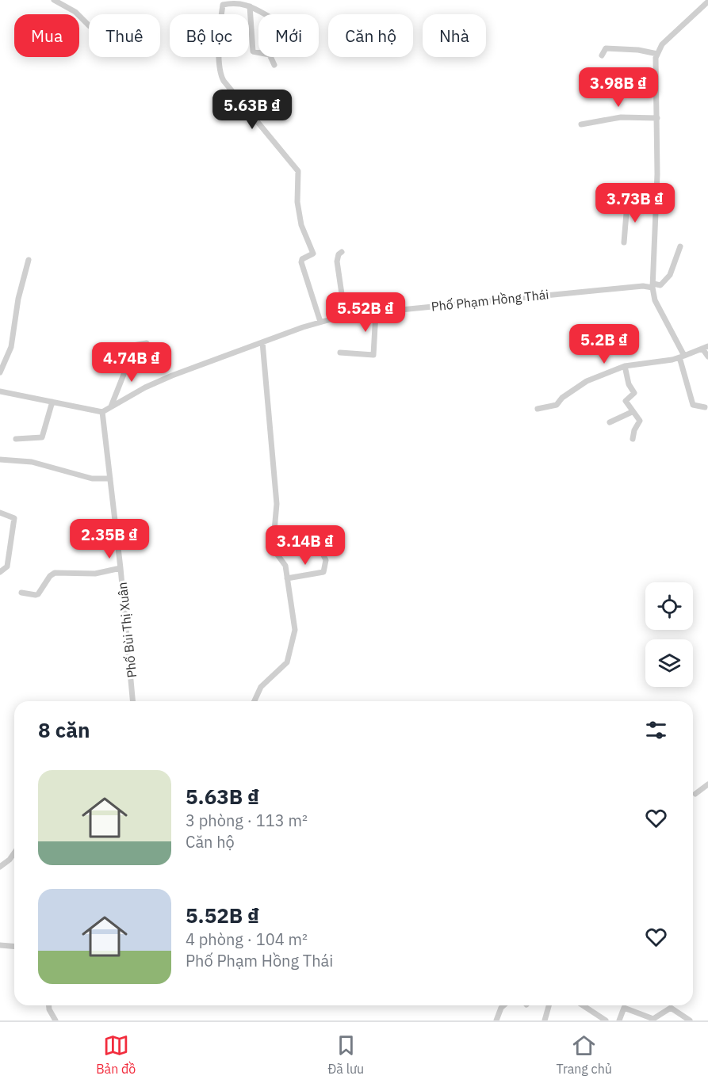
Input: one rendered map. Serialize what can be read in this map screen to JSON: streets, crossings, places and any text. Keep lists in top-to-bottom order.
{
  "streets": {
    "street": ["Phố Phạm Hồng Thái", "Phố Bùi Thị Xuân"]
  },
  "crossings": [
    ["Phố Phạm Hồng Thái", "Phố Bùi Thị Xuân"]
  ],
  "page": {
    "chip": [
      "Mua",
      "Thuê",
      "Bộ lọc",
      "Mới",
      "Căn hộ",
      "Nhà"
    ],
    "price": [
      "3.98B ₫",
      "5.63B ₫",
      "3.73B ₫",
      "5.52B ₫",
      "5.2B ₫",
      "4.74B ₫",
      "2.35B ₫",
      "3.14B ₫"
    ],
    "heading": "8 căn",
    "list": [
      {
        "name": "5.63B ₫",
        "note": "3 phòng · 113 m² · Căn hộ"
      },
      {
        "name": "5.52B ₫",
        "note": "4 phòng · 104 m² · Phố Phạm Hồng Thái"
      }
    ],
    "tabs": ["Bản đồ", "Đã lưu", "Trang chủ"]
  }
}
